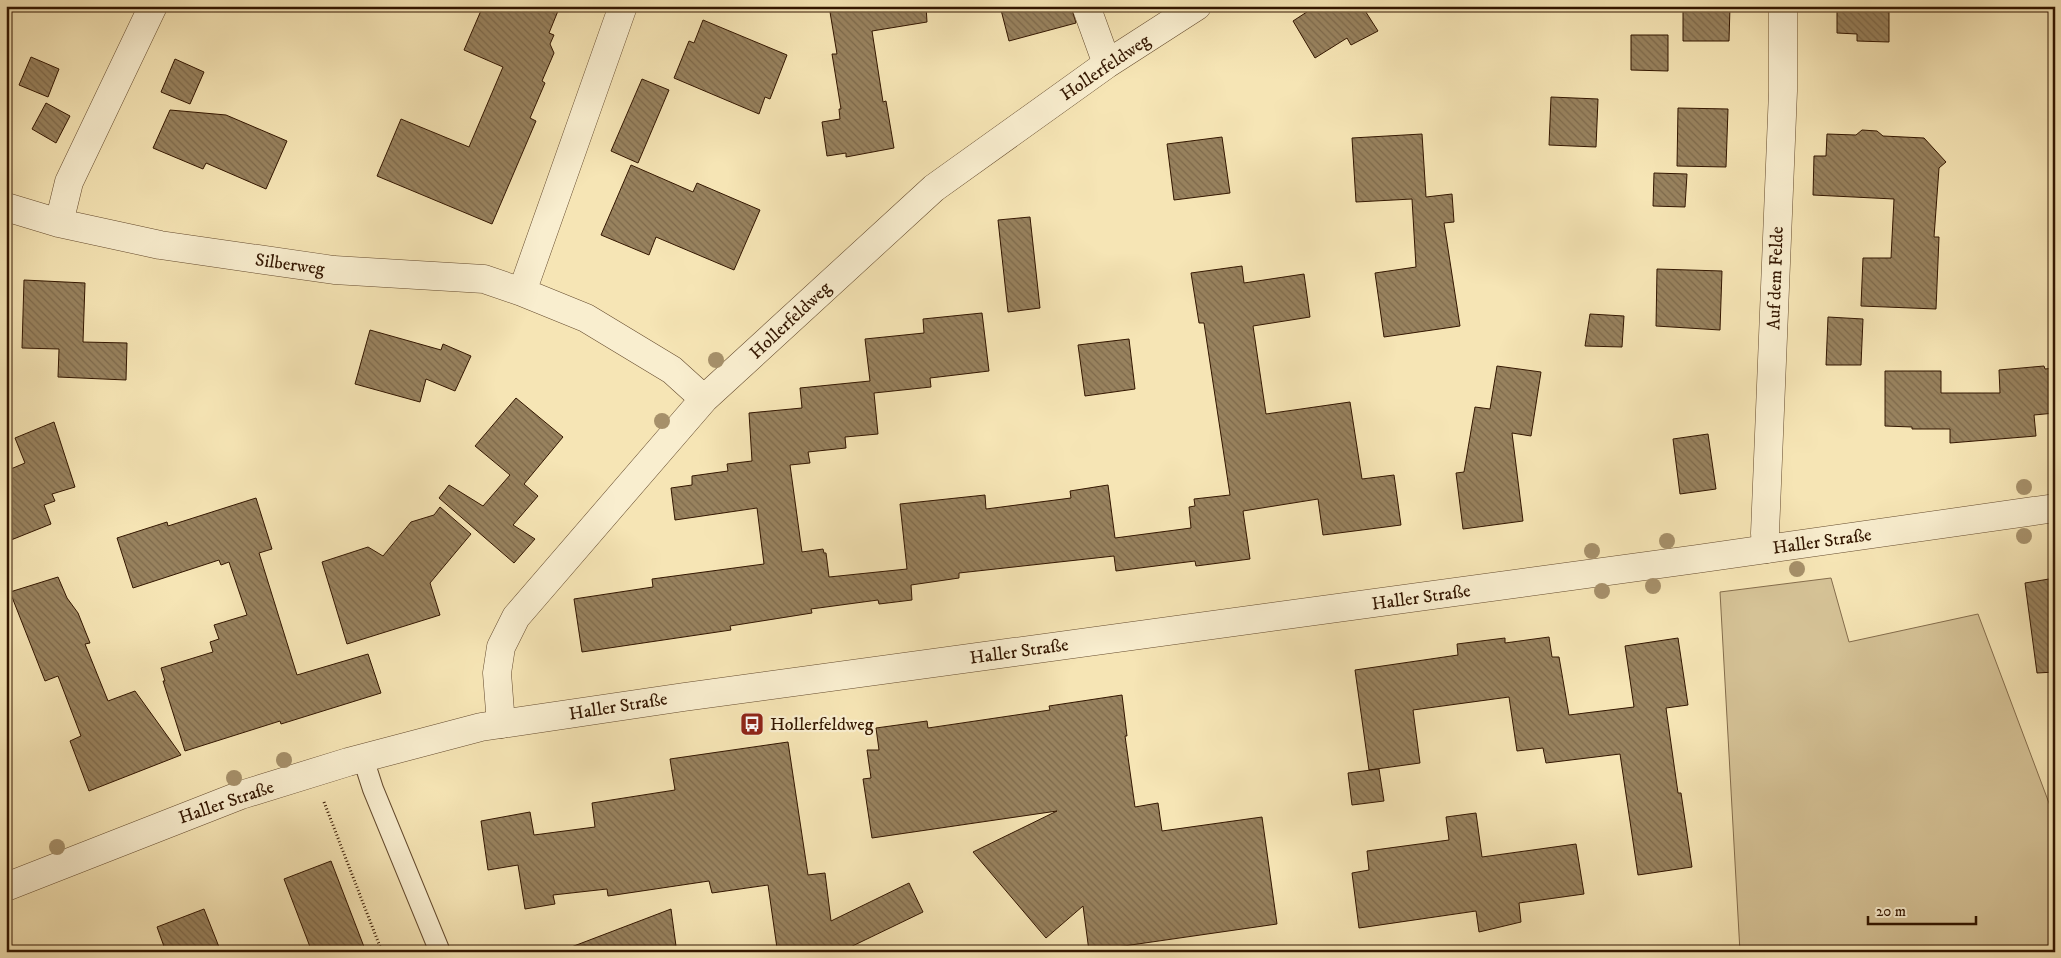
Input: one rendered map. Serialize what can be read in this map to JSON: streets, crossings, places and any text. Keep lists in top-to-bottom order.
{
  "streets": {
    "street": [
      "Hollerfeldweg",
      "Silberweg",
      "Auf dem Felde",
      "Haller Straße"
    ]
  },
  "crossings": [
    ["Hollerfeldweg", "Silberweg"],
    ["Hollerfeldweg", "Haller Straße"],
    ["Auf dem Felde", "Haller Straße"]
  ],
  "places": {
    "bus stop": ["Hollerfeldweg"]
  },
  "scale_bar": "20 m"
}
